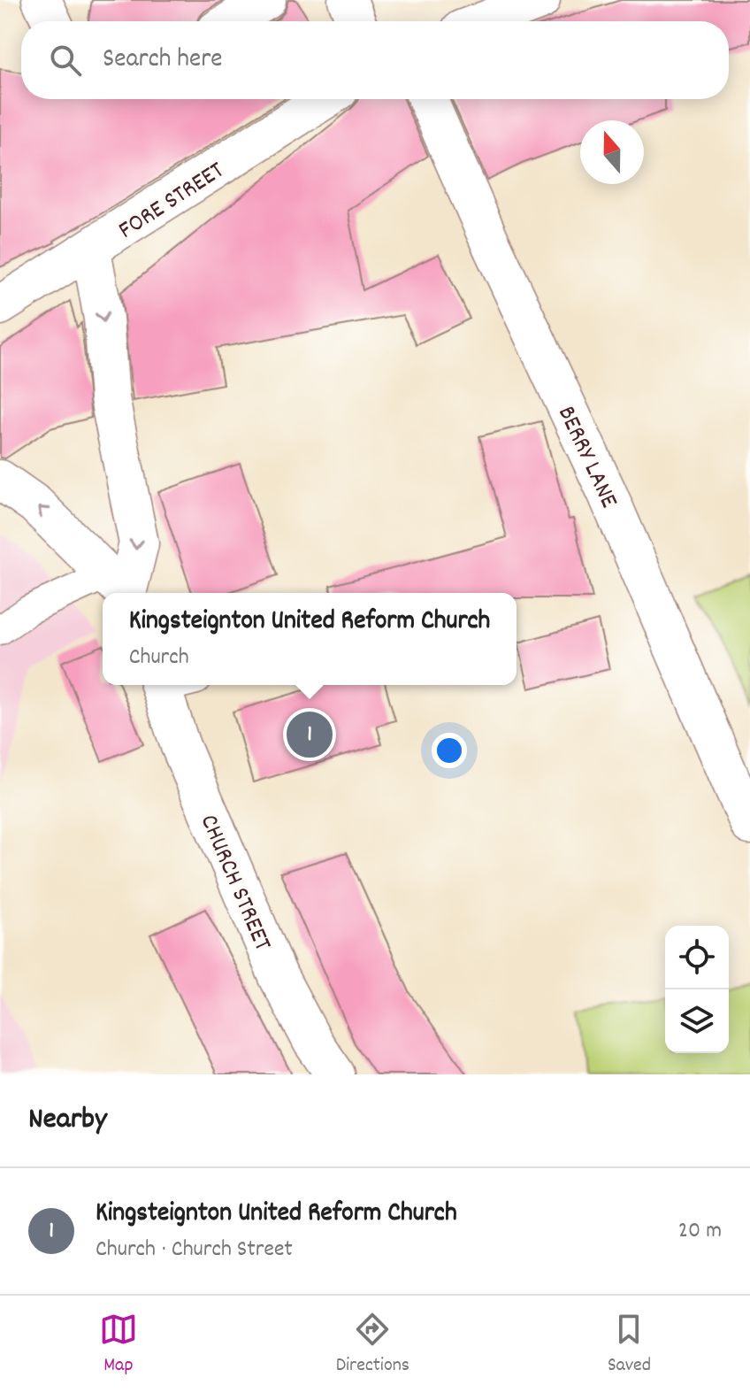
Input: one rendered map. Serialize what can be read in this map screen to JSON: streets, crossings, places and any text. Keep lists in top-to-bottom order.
{
  "streets": {
    "street": ["FORE STREET", "BERRY LANE", "CHURCH STREET"]
  },
  "north": "top",
  "page": {
    "search": "Search here",
    "popup": ["Kingsteignton United Reform Church", "Church"],
    "pins": "1",
    "heading": "Nearby",
    "list": [
      {
        "mark": "1",
        "name": "Kingsteignton United Reform Church",
        "note": "Church · Church Street",
        "value": "20 m"
      }
    ],
    "nav": ["Map", "Directions", "Saved"]
  }
}
